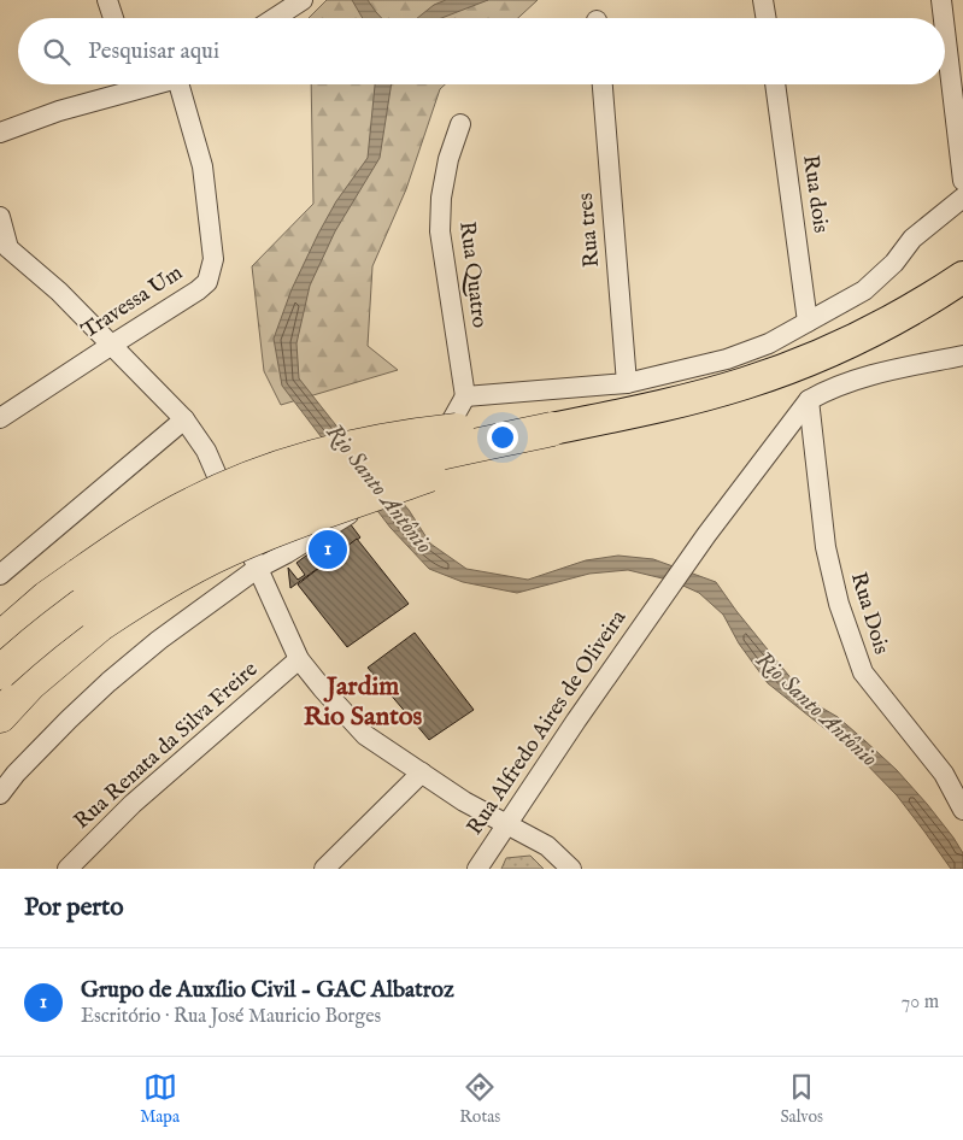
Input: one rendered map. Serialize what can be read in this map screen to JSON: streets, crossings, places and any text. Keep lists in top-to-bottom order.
{
  "streets": {
    "street": [
      "Rua dois",
      "Rua tres",
      "Rua Quatro",
      "Travessa Um",
      "Rua Dois",
      "Rua Alfredo Aires de Oliveira",
      "Rua Renata da Silva Freire"
    ]
  },
  "crossings": [
    ["Rua Dois", "Rua Alfredo Aires de Oliveira"]
  ],
  "districts": ["Jardim Rio Santos"],
  "water": ["Rio Santo Antônio"],
  "page": {
    "search": "Pesquisar aqui",
    "pins": "1",
    "heading": "Por perto",
    "list": [
      {
        "mark": "1",
        "name": "Grupo de Auxílio Civil - GAC Albatroz",
        "note": "Escritório · Rua José Mauricio Borges",
        "value": "70 m"
      }
    ],
    "nav": ["Mapa", "Rotas", "Salvos"]
  }
}
